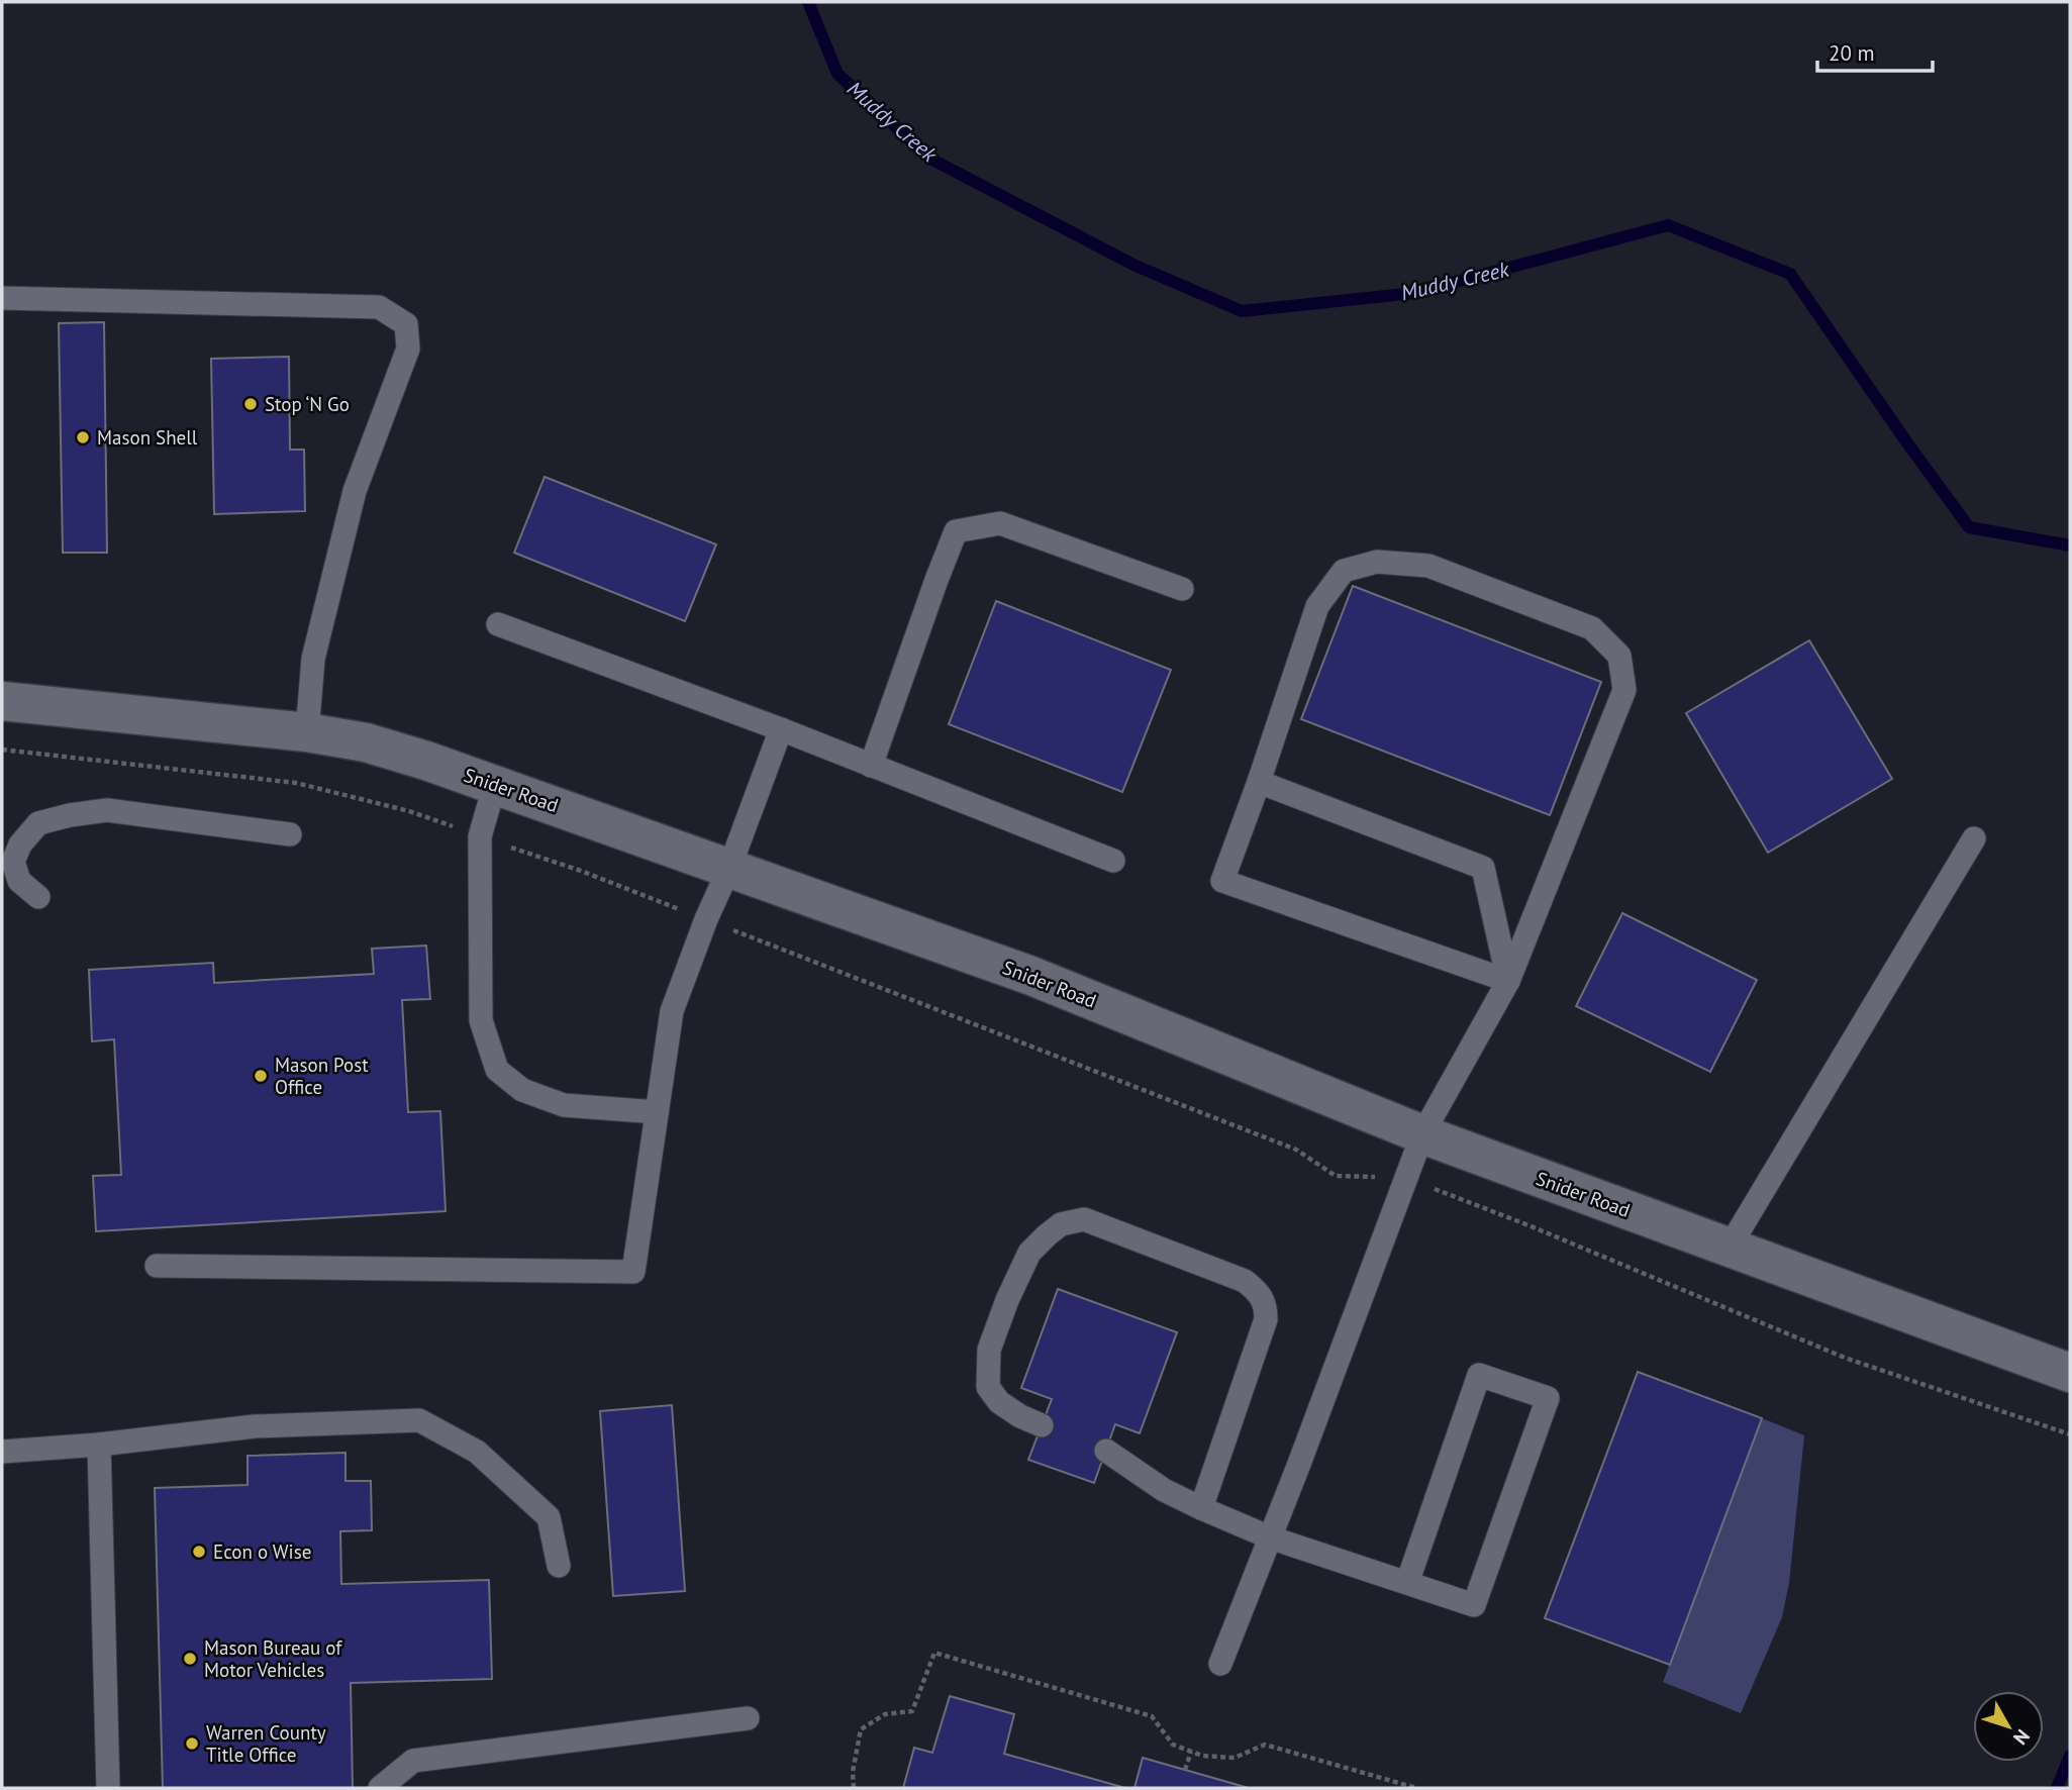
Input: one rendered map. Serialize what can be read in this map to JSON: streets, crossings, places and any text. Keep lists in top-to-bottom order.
{
  "streets": {
    "street": ["Snider Road"]
  },
  "water": ["Muddy Creek"],
  "places": [
    "Stop ‘N Go",
    "Mason Shell",
    "Mason Post Office",
    "Econ o Wise",
    "Mason Bureau of Motor Vehicles",
    "Warren County Title Office"
  ],
  "scale_bar": "20 m",
  "north": "bottom right"
}
